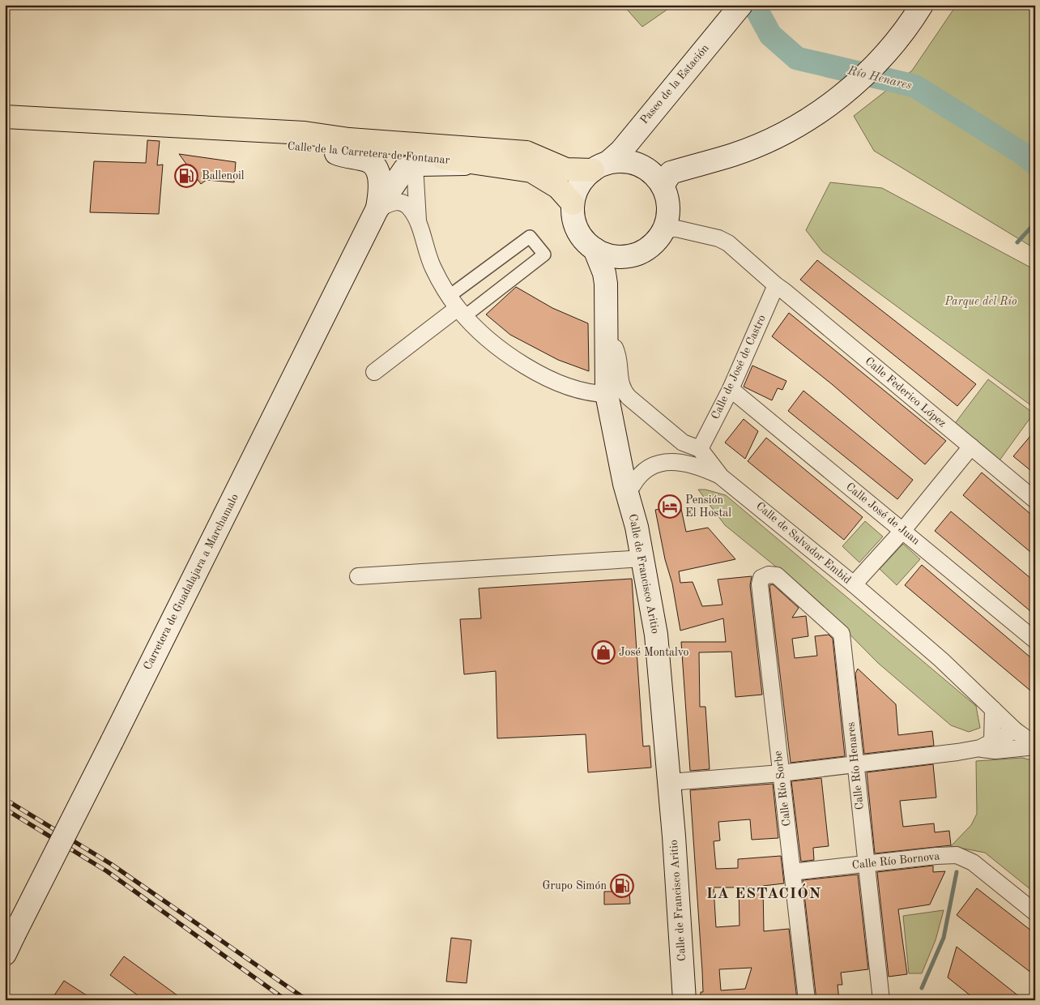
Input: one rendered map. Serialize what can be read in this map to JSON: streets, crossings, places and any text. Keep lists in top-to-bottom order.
{
  "streets": {
    "main road": [
      "Paseo de la Estación",
      "Calle de la Carretera de Fontanar",
      "Calle de Francisco Aritio",
      "Carretera de Guadalajara a Marchamalo"
    ],
    "street": [
      "Calle de José de Castro",
      "Calle Federico López",
      "Calle José de Juan",
      "Calle de Salvador Embid",
      "Calle Río Henares",
      "Calle Río Sorbe",
      "Calle Río Bornova"
    ]
  },
  "crossings": [
    ["Paseo de la Estación", "Calle de la Carretera de Fontanar"],
    ["Paseo de la Estación", "Calle Federico López"],
    ["Paseo de la Estación", "Calle de Francisco Aritio"],
    ["Calle de la Carretera de Fontanar", "Calle Federico López"],
    ["Calle de la Carretera de Fontanar", "Calle de Francisco Aritio"],
    ["Calle de José de Castro", "Calle Federico López"],
    ["Calle de José de Castro", "Calle José de Juan"],
    ["Calle de José de Castro", "Calle de Salvador Embid"],
    ["Calle Federico López", "Calle de Francisco Aritio"],
    ["Calle Río Henares", "Calle Río Sorbe"],
    ["Calle Río Henares", "Calle Río Bornova"],
    ["Calle Río Sorbe", "Calle Río Bornova"]
  ],
  "districts": ["LA ESTACIÓN"],
  "water": ["Río Henares"],
  "parks": ["Parque del Río"],
  "places": {
    "fuel station": ["Ballenoil", "Grupo Simón"],
    "hotel": ["Pensión El Hostal"],
    "shop": ["José Montalvo"]
  }
}
